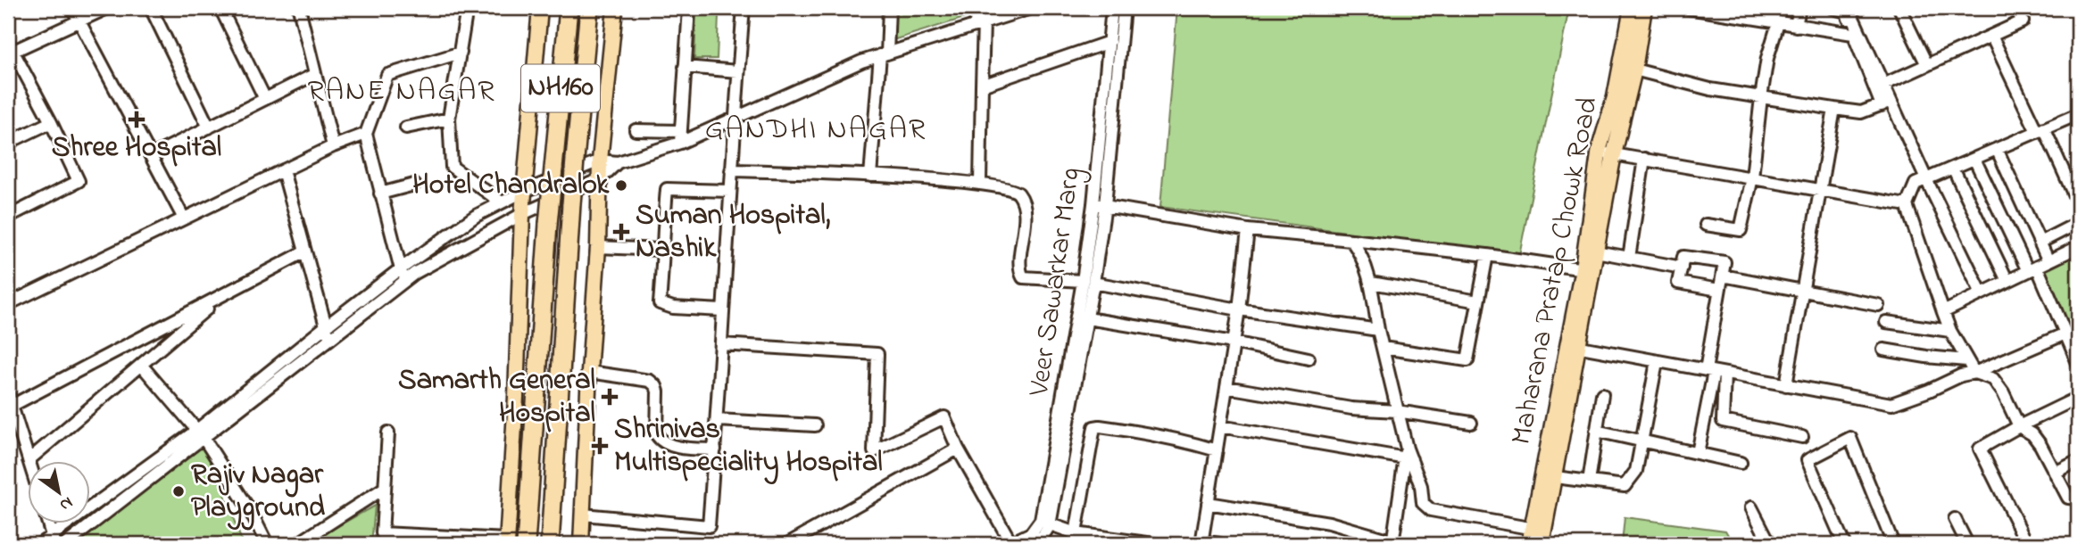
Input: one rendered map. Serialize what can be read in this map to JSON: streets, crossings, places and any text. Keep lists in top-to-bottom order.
{
  "streets": {
    "highway": ["NH160"],
    "main road": ["Maharana Pratap Chowk Road"],
    "street": ["Veer Sawarkar Marg"]
  },
  "districts": ["RANE NAGAR", "GANDHI NAGAR"],
  "places": {
    "health": [
      "Shree Hospital",
      "Suman Hospital, Nashik",
      "Samarth General Hospital",
      "Shrinivas Multispeciality Hospital"
    ],
    "other": ["Hotel Chandralok", "Rajiv Nagar Playground"]
  },
  "north": "bottom right"
}
